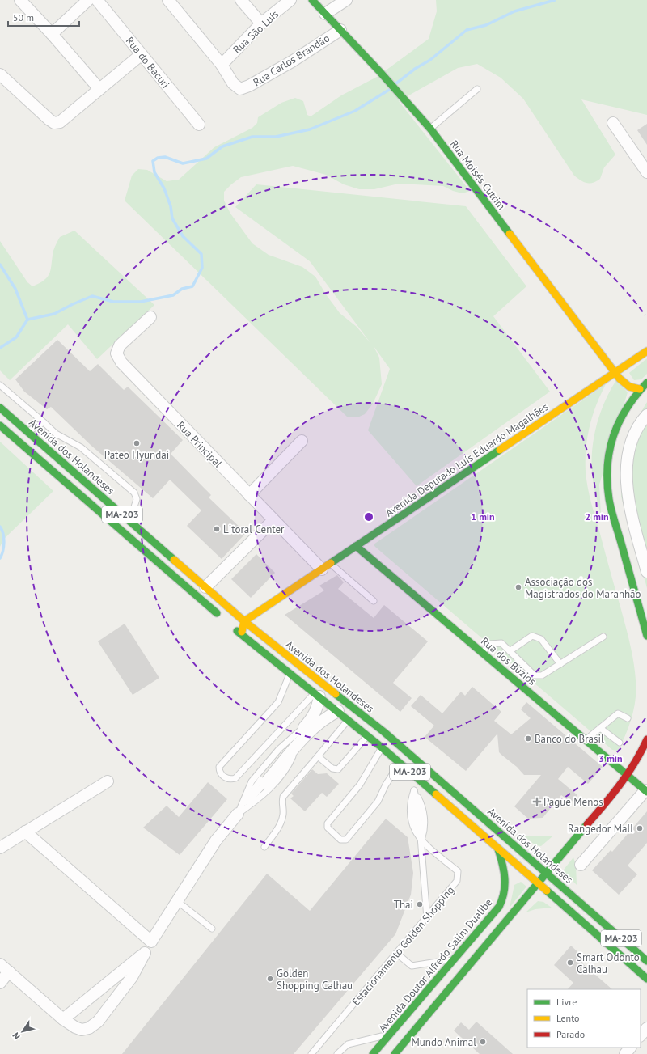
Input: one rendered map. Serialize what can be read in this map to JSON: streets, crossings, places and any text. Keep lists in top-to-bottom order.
{
  "streets": {
    "main road": [
      "Rua Moisés Cutrim",
      "Avenida dos Holandeses",
      "Avenida Deputado Luís Eduardo Magalhães",
      "MA-203",
      "Rua dos Búzios",
      "Avenida Doutor Alfredo Salim Dualibe"
    ],
    "street": [
      "Rua São Luís",
      "Rua Carlos Brandão",
      "Rua do Bacuri",
      "Rua Principal"
    ],
    "lane": ["Estacionamento Golden Shopping"]
  },
  "crossings": [
    ["Rua São Luís", "Rua Carlos Brandão"],
    ["Rua Carlos Brandão", "Rua Moisés Cutrim"],
    ["Rua Moisés Cutrim", "Avenida Deputado Luís Eduardo Magalhães"],
    ["Rua Principal", "Avenida Deputado Luís Eduardo Magalhães"],
    ["Avenida dos Holandeses", "Avenida Deputado Luís Eduardo Magalhães"],
    ["Avenida Deputado Luís Eduardo Magalhães", "Rua dos Búzios"],
    ["MA-203", "Estacionamento Golden Shopping"],
    ["MA-203", "Avenida Doutor Alfredo Salim Dualibe"],
    ["Estacionamento Golden Shopping", "Avenida Doutor Alfredo Salim Dualibe"]
  ],
  "places": {
    "other": [
      "Pateo Hyundai",
      "Litoral Center",
      "Associação dos Magistrados do Maranhão",
      "Banco do Brasil",
      "Rangedor Mall",
      "Thai",
      "Smart Odonto Calhau",
      "Golden Shopping Calhau",
      "Mundo Animal"
    ],
    "health": ["Pague Menos"]
  },
  "legend": ["Livre", "Lento", "Parado"],
  "scale_bar": "50 m",
  "north": "bottom left",
  "rings": ["1 min", "2 min", "3 min"]
}
